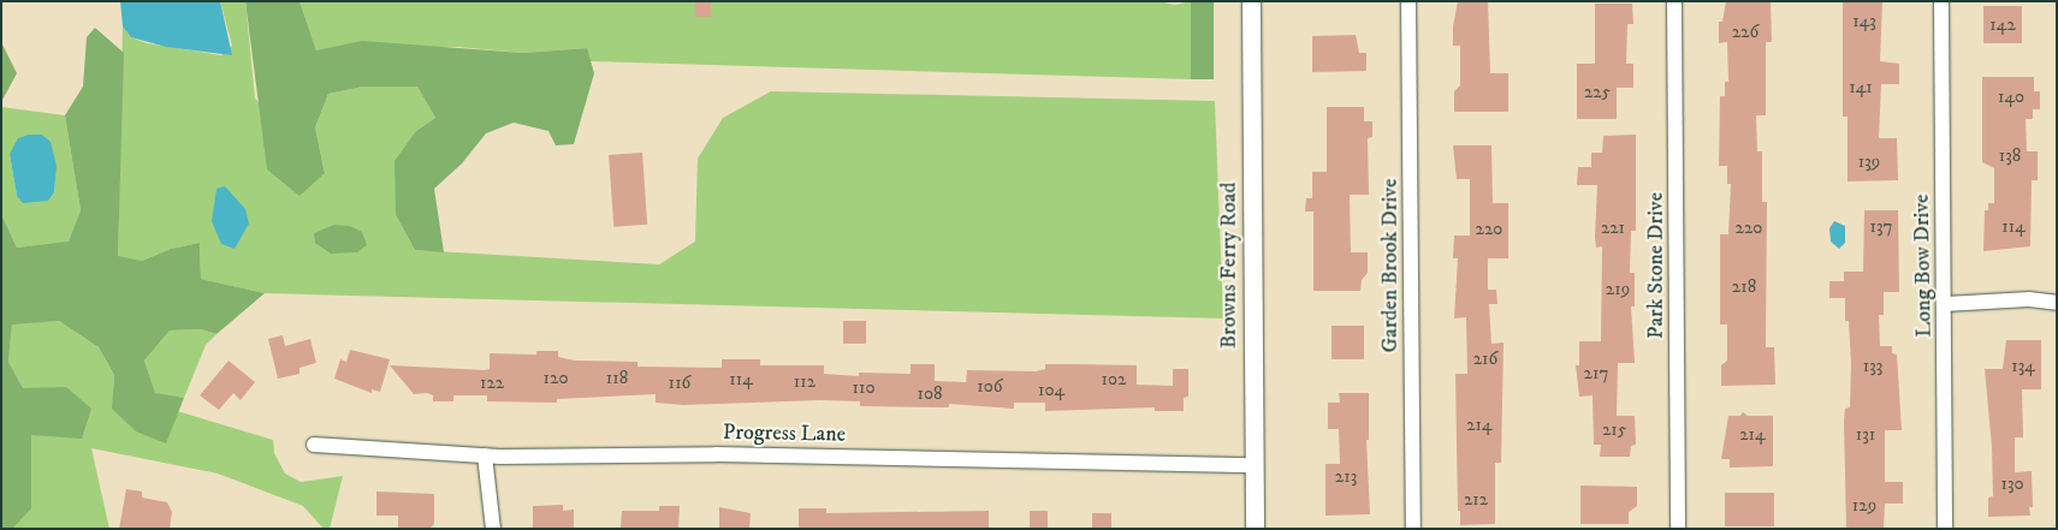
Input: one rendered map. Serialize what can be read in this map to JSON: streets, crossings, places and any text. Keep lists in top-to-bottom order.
{
  "streets": {
    "street": [
      "Browns Ferry Road",
      "Garden Brook Drive",
      "Park Stone Drive",
      "Long Bow Drive",
      "Progress Lane"
    ]
  },
  "crossings": [
    ["Browns Ferry Road", "Progress Lane"]
  ],
  "house_numbers": [
    "143",
    "142",
    "226",
    "141",
    "225",
    "140",
    "138",
    "139",
    "137",
    "114",
    "221",
    "220",
    "220",
    "218",
    "219",
    "216",
    "133",
    "134",
    "217",
    "120",
    "118",
    "114",
    "102",
    "112",
    "122",
    "116",
    "106",
    "110",
    "104",
    "108",
    "214",
    "215",
    "214",
    "131",
    "213",
    "130",
    "212",
    "129"
  ]
}
